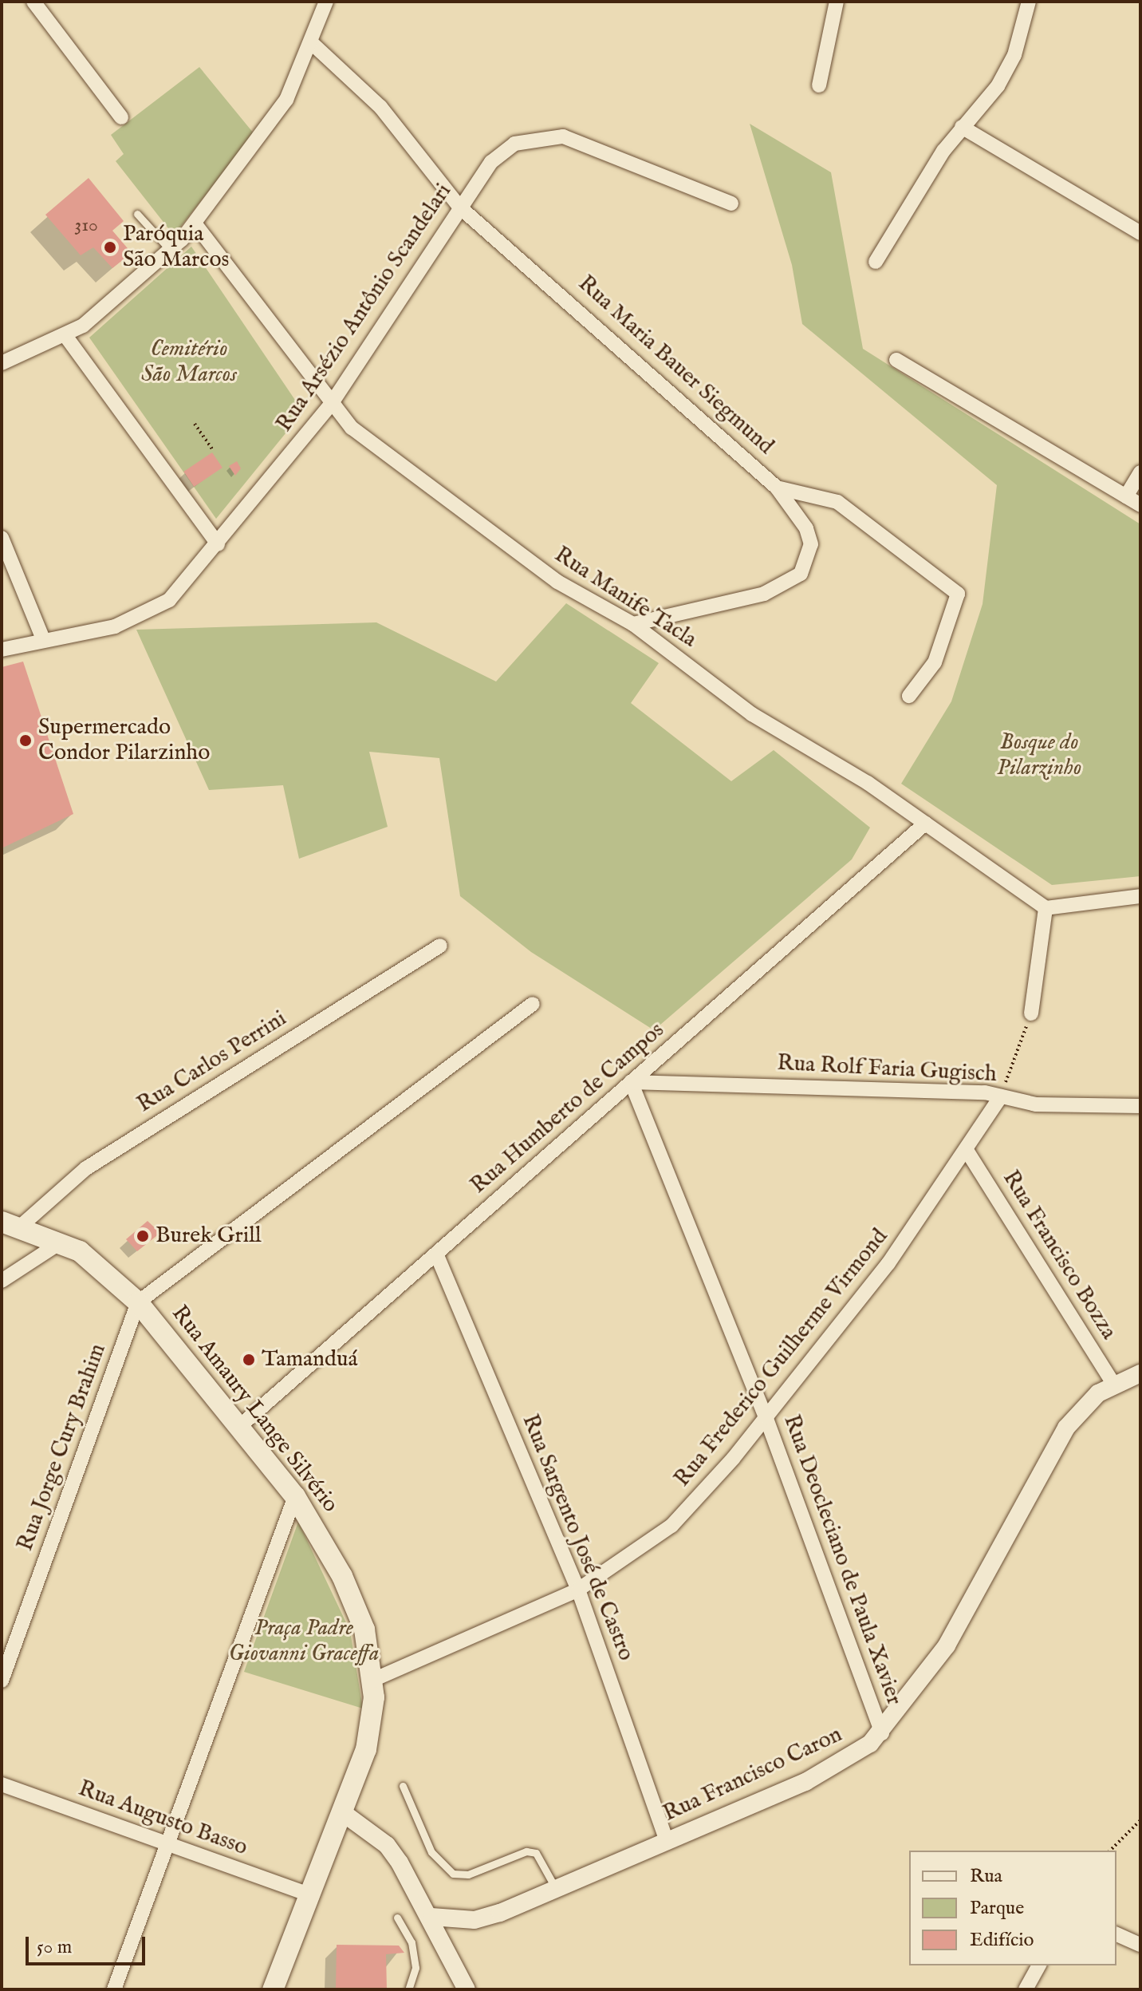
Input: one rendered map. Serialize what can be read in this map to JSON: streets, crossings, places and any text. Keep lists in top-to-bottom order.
{
  "streets": {
    "main road": ["Rua Amaury Lange Silvério"],
    "street": [
      "Rua Arsézio Antônio Scandelari",
      "Rua Maria Bauer Siegmund",
      "Rua Manife Tacla",
      "Rua Carlos Perrini",
      "Rua Rolf Faria Gugisch",
      "Rua Humberto de Campos",
      "Rua Francisco Bozza",
      "Rua Frederico Guilherme Virmond",
      "Rua Jorge Cury Brahim",
      "Rua Sargento José de Castro",
      "Rua Deocleciano de Paula Xavier",
      "Rua Francisco Caron",
      "Rua Augusto Basso"
    ]
  },
  "crossings": [
    ["Rua Arsézio Antônio Scandelari", "Rua Maria Bauer Siegmund"],
    ["Rua Arsézio Antônio Scandelari", "Rua Manife Tacla"],
    ["Rua Manife Tacla", "Rua Humberto de Campos"],
    ["Rua Carlos Perrini", "Rua Amaury Lange Silvério"],
    ["Rua Rolf Faria Gugisch", "Rua Humberto de Campos"],
    ["Rua Rolf Faria Gugisch", "Rua Frederico Guilherme Virmond"],
    ["Rua Rolf Faria Gugisch", "Rua Deocleciano de Paula Xavier"],
    ["Rua Humberto de Campos", "Rua Amaury Lange Silvério"],
    ["Rua Humberto de Campos", "Rua Sargento José de Castro"],
    ["Rua Humberto de Campos", "Rua Deocleciano de Paula Xavier"],
    ["Rua Francisco Bozza", "Rua Frederico Guilherme Virmond"],
    ["Rua Francisco Bozza", "Rua Francisco Caron"],
    ["Rua Frederico Guilherme Virmond", "Rua Amaury Lange Silvério"],
    ["Rua Frederico Guilherme Virmond", "Rua Sargento José de Castro"],
    ["Rua Frederico Guilherme Virmond", "Rua Deocleciano de Paula Xavier"],
    ["Rua Amaury Lange Silvério", "Rua Jorge Cury Brahim"],
    ["Rua Amaury Lange Silvério", "Rua Augusto Basso"],
    ["Rua Sargento José de Castro", "Rua Francisco Caron"],
    ["Rua Deocleciano de Paula Xavier", "Rua Francisco Caron"]
  ],
  "parks": ["Cemitério São Marcos", "Bosque do Pilarzinho", "Praça Padre Giovanni Graceffa"],
  "places": [
    "Paróquia São Marcos",
    "Supermercado Condor Pilarzinho",
    "Burek Grill",
    "Tamanduá"
  ],
  "house_numbers": ["310"],
  "legend": ["Rua", "Parque", "Edifício"],
  "scale_bar": "50 m"
}
